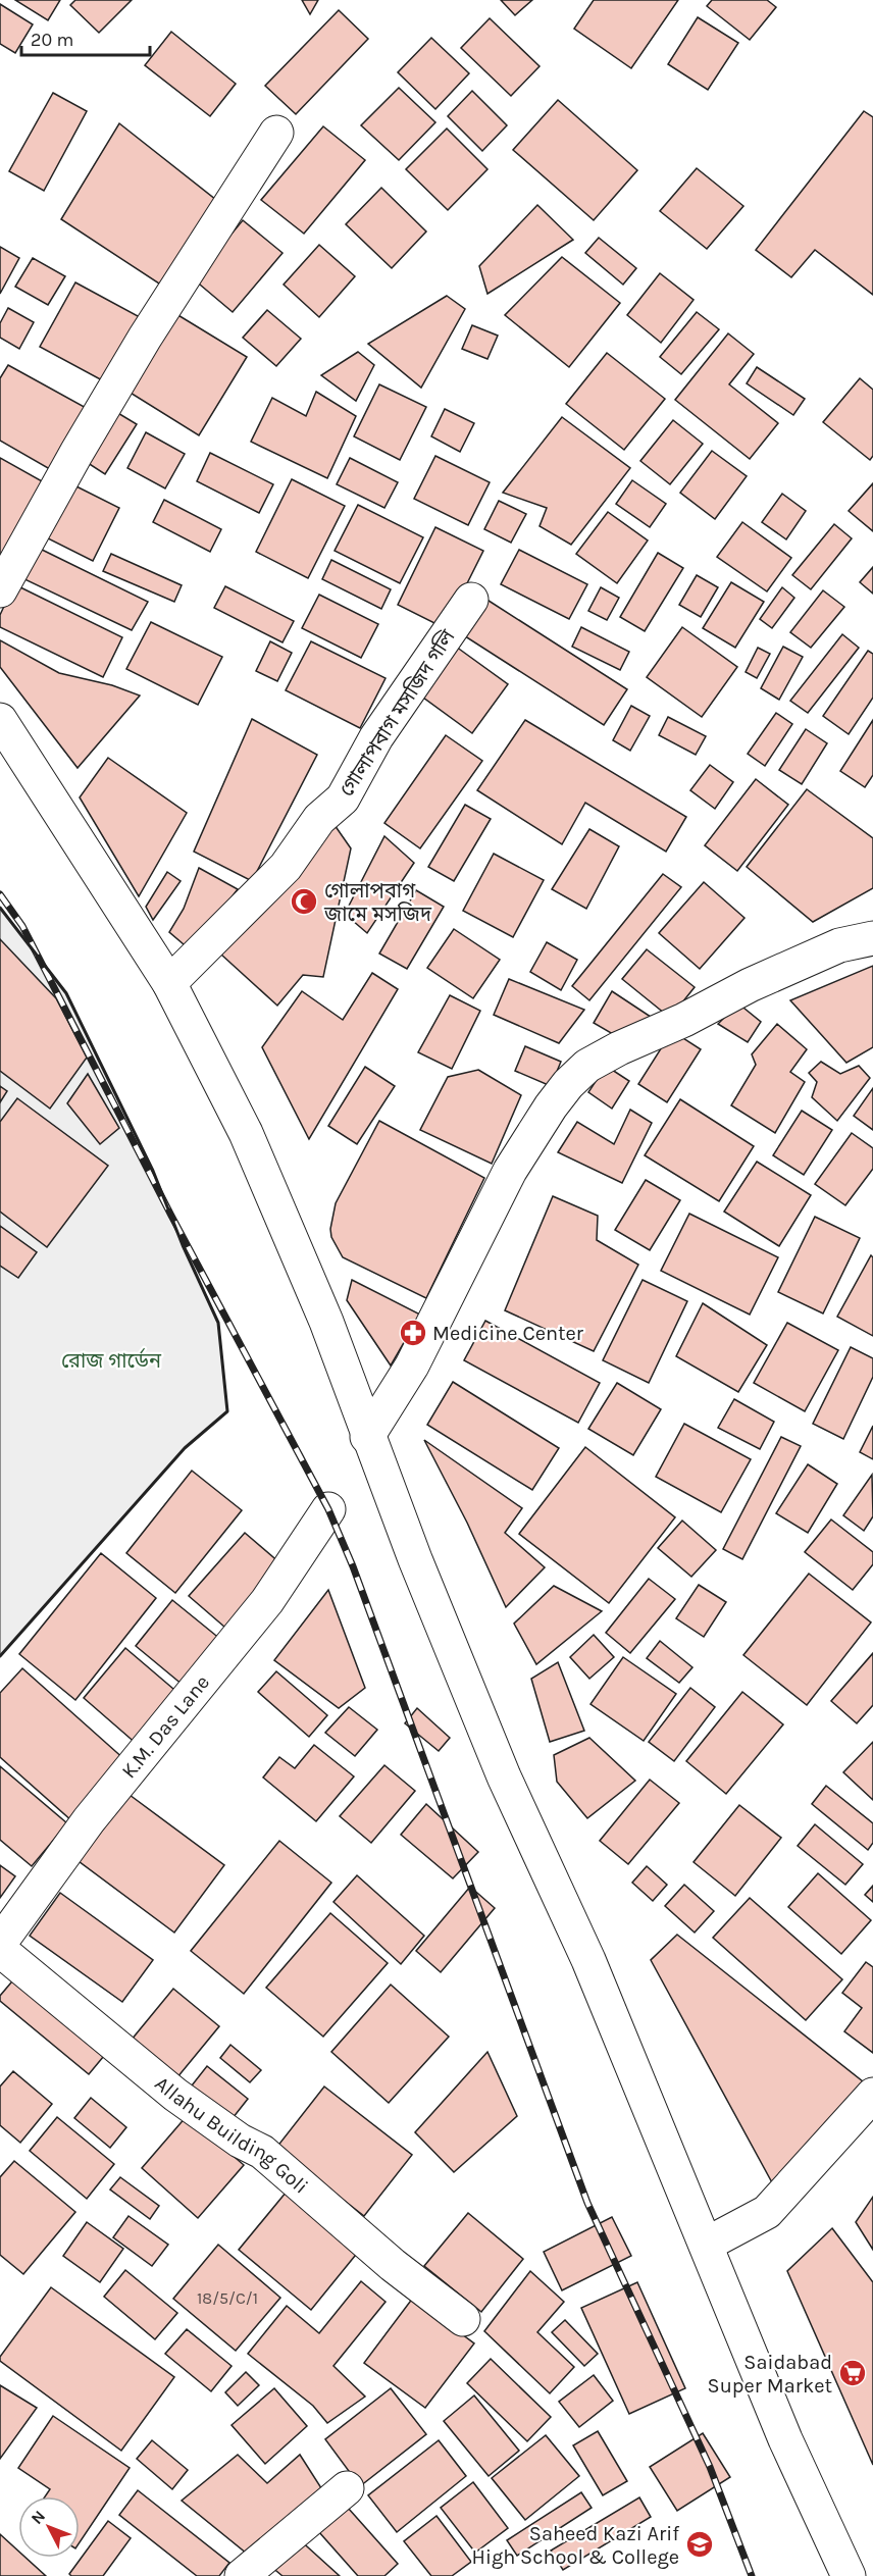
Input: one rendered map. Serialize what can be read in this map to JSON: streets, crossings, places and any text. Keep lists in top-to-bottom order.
{
  "streets": {
    "street": ["গোলাপবাগ মসজিদ গলি", "K.M. Das Lane", "Allahu Building Goli"]
  },
  "parks": ["রোজ গার্ডেন"],
  "places": {
    "mosque": ["গোলাপবাগ জামে মসজিদ"],
    "pharmacy": ["Medicine Center"],
    "supermarket": ["Saidabad Super Market"],
    "school or university": ["Saheed Kazi Arif High School & College"]
  },
  "house_numbers": ["18/5/C/1"],
  "scale_bar": "20 m",
  "north": "top left"
}
